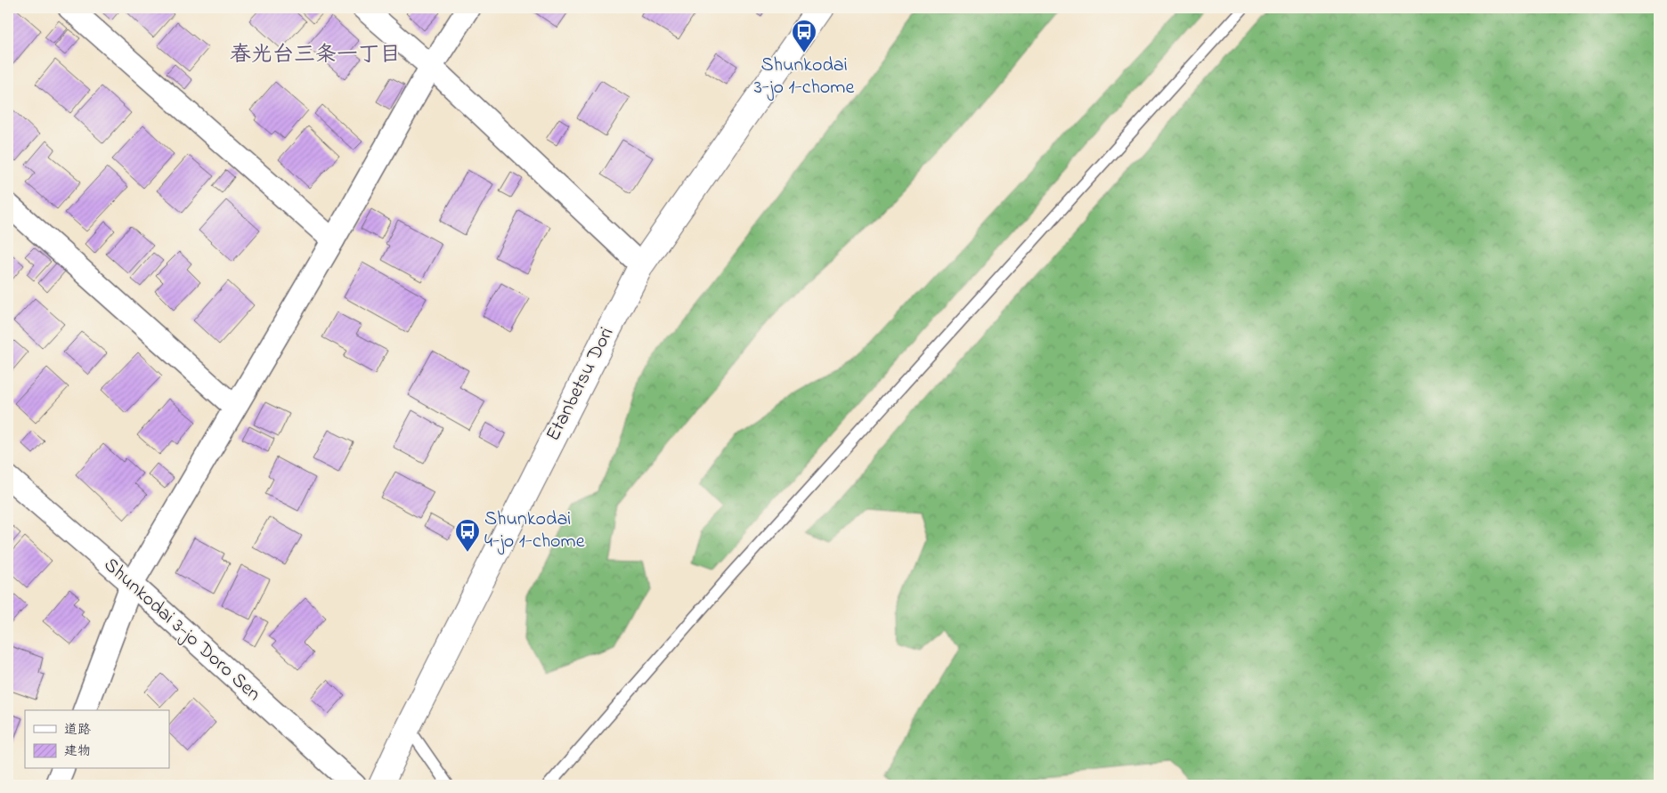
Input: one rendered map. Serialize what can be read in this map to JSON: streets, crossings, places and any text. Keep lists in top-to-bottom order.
{
  "streets": {
    "main road": ["Etanbetsu Dori"],
    "street": ["Shunkodai 3-jo Doro Sen"]
  },
  "districts": ["春光台三条一丁目"],
  "places": {
    "bus stop": ["Shunkodai 3-jo 1-chome", "Shunkodai 4-jo 1-chome"]
  },
  "legend": ["道路", "建物"]
}
